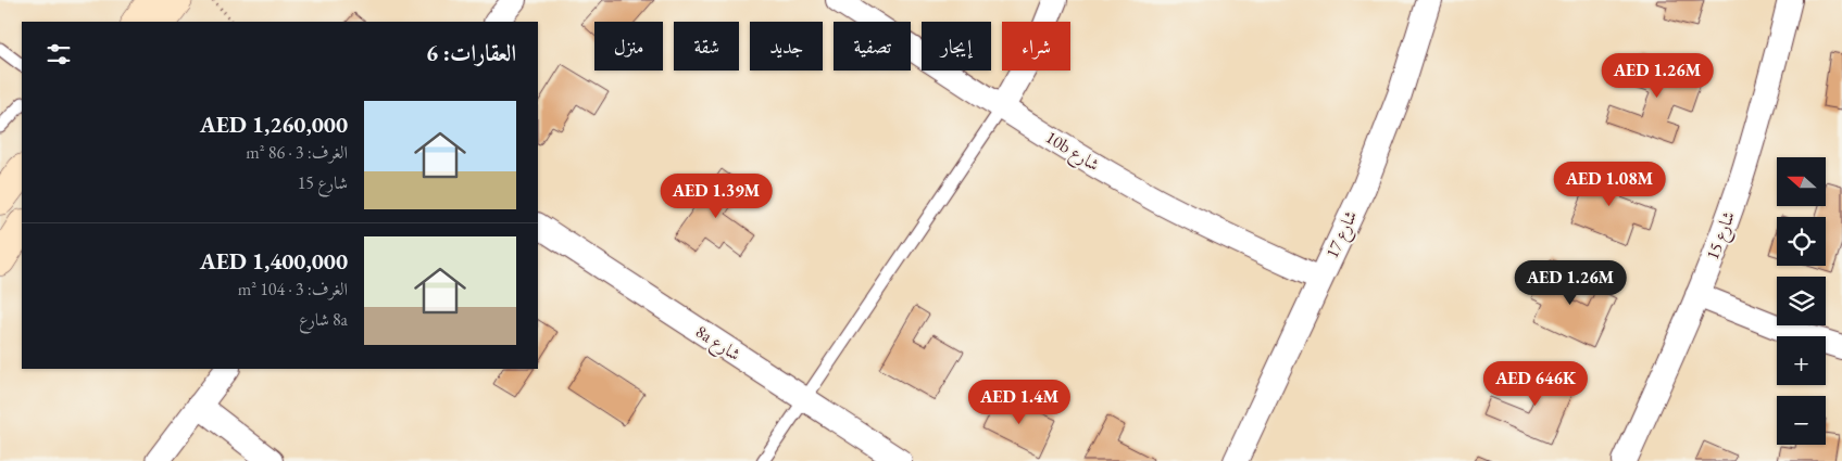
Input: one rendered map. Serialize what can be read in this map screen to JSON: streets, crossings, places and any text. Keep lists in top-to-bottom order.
{
  "streets": {
    "street": [
      "10b شارع",
      "شارع 17",
      "شارع 15",
      "8a شارع"
    ]
  },
  "crossings": [
    ["10b شارع", "شارع 17"]
  ],
  "north": "left",
  "page": {
    "chip": [
      "شراء",
      "إيجار",
      "تصفية",
      "جديد",
      "شقة",
      "منزل"
    ],
    "heading": "العقارات: 6",
    "price": [
      "AED 1.26M",
      "AED 1.08M",
      "AED 1.39M",
      "AED 1.26M",
      "AED 646K",
      "AED 1.4M"
    ],
    "list": [
      {
        "name": "AED 1,260,000",
        "note": "الغرف: 3 · 86 m² · شارع 15"
      },
      {
        "name": "AED 1,400,000",
        "note": "الغرف: 3 · 104 m² · 8a شارع"
      }
    ],
    "map_buttons": ["+", "−"]
  }
}
